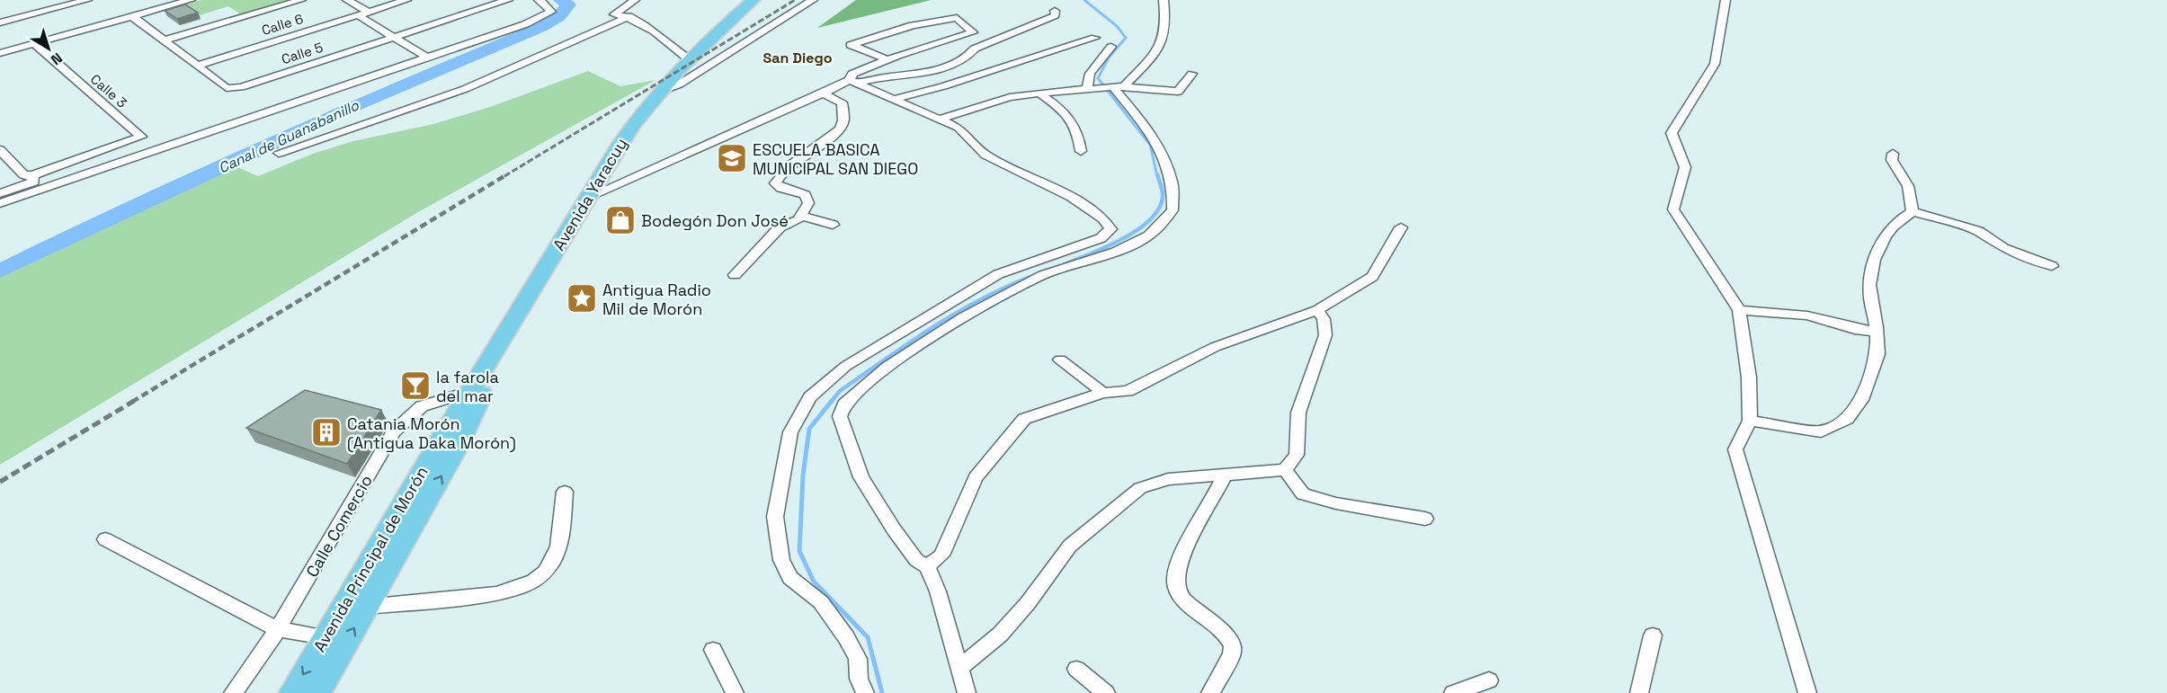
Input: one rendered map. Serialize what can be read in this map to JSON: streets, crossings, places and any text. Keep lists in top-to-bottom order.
{
  "streets": {
    "main road": ["Avenida Yaracuy", "Avenida Principal de Morón"],
    "street": [
      "Calle 6",
      "Calle 5",
      "Calle 3",
      "Calle Comercio"
    ]
  },
  "crossings": [
    ["Calle 6", "Calle 5"],
    ["Avenida Yaracuy", "Avenida Principal de Morón"],
    ["Calle Comercio", "Avenida Principal de Morón"]
  ],
  "districts": ["San Diego"],
  "water": ["Canal de Guanabanillo"],
  "places": {
    "school or university": ["ESCUELA BASICA MUNICIPAL SAN DIEGO"],
    "shop": ["Bodegón Don José"],
    "place": ["Antigua Radio Mil de Morón"],
    "bar": ["la farola del mar"],
    "building": ["Catania Morón (Antigua Daka Morón)"]
  },
  "north": "bottom right"
}
